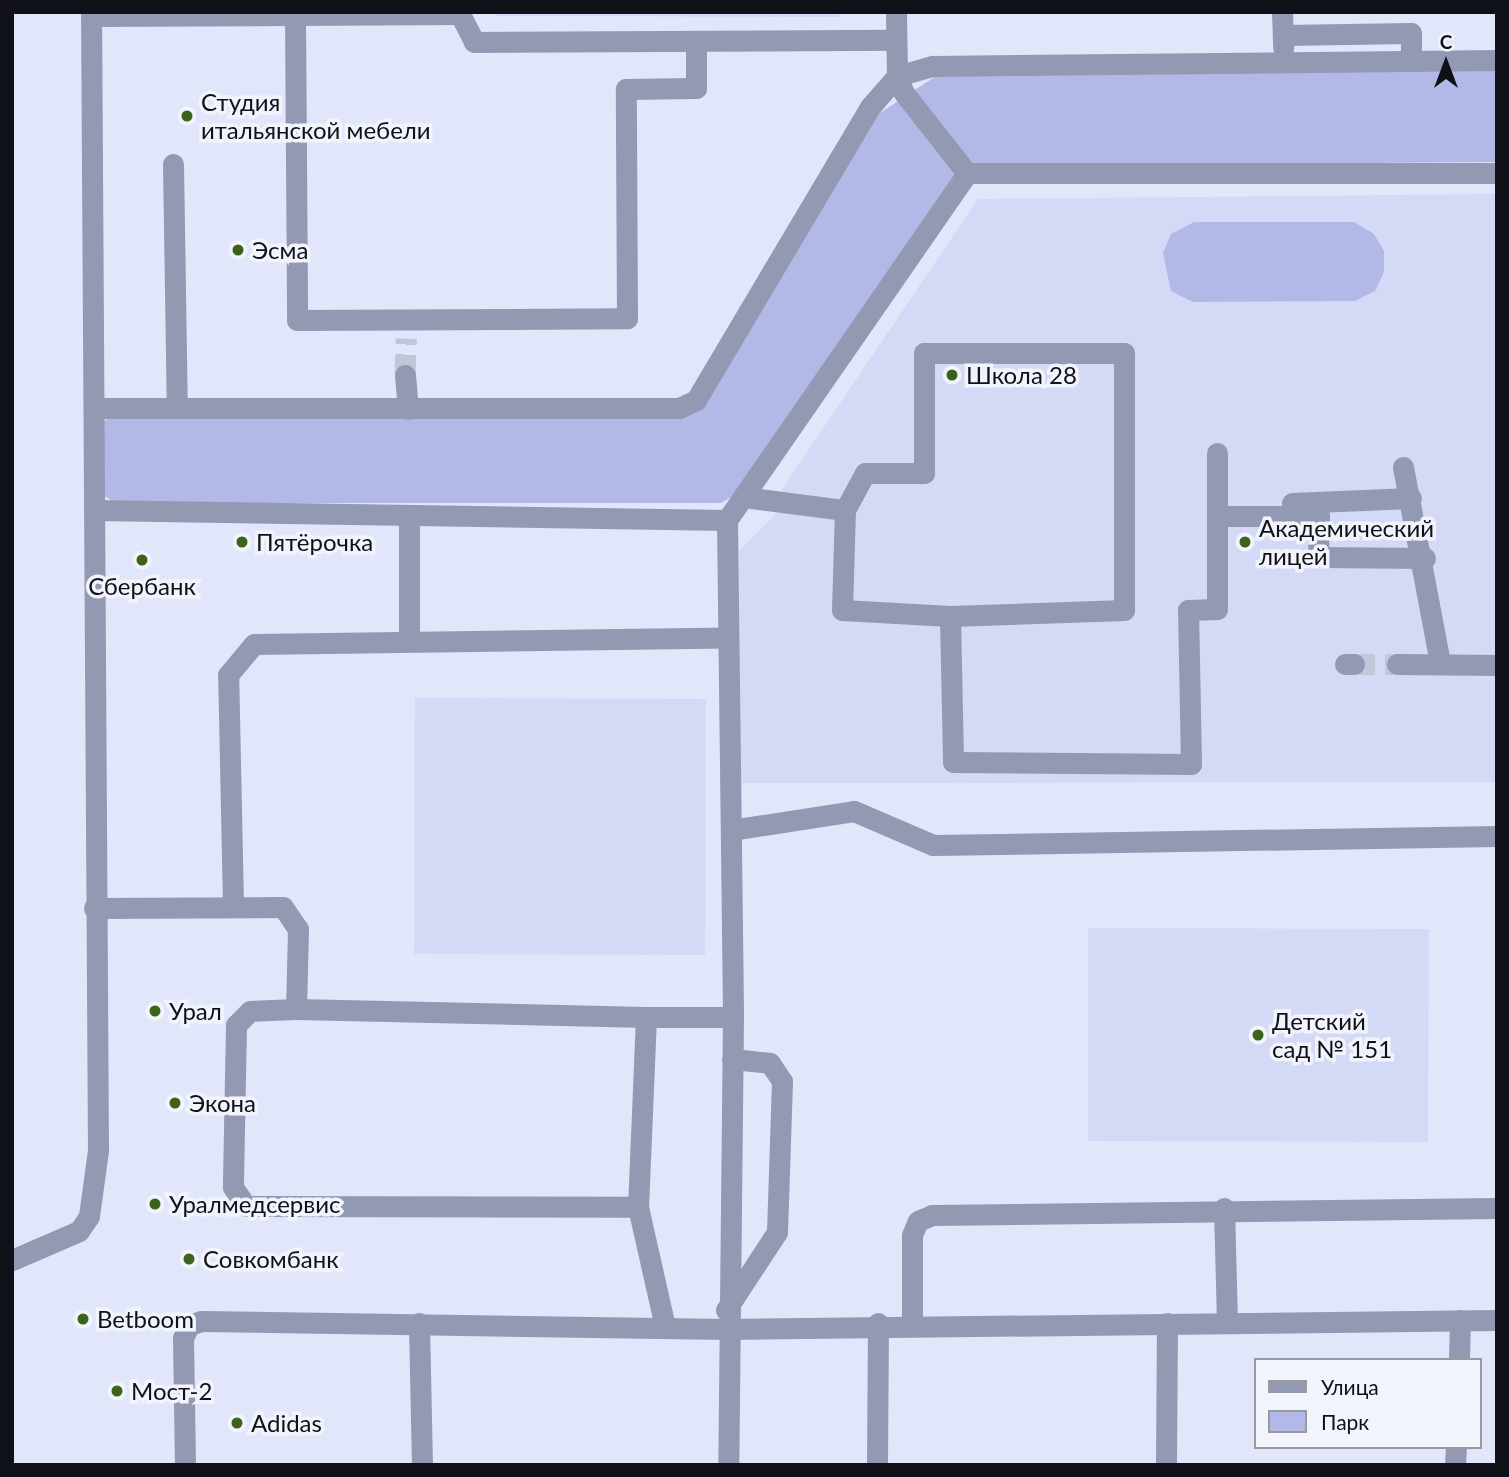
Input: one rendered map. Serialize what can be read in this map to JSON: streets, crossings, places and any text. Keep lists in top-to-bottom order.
{
  "places": [
    "Студия итальянской мебели",
    "Эсма",
    "Школа 28",
    "Пятёрочка",
    "Академический лицей",
    "Сбербанк",
    "Урал",
    "Детский сад № 151",
    "Экона",
    "Уралмедсервис",
    "Совкомбанк",
    "Betboom",
    "Мост-2",
    "Adidas"
  ],
  "legend": ["Улица", "Парк"],
  "north": "top"
}
